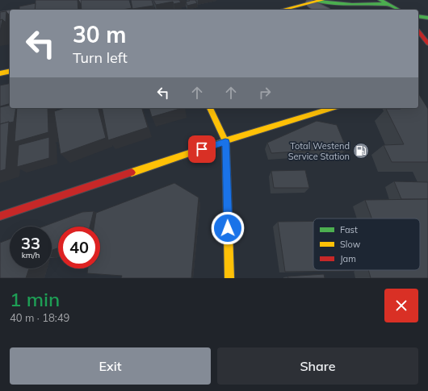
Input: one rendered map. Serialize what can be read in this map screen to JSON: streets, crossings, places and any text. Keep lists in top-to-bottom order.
{
  "places": {
    "fuel station": ["Total Westend Service Station"]
  },
  "legend": ["Fast", "Slow", "Jam"],
  "page": {
    "turn": ["30 m", "Turn left"],
    "speed": "33 km/h",
    "limit": "40",
    "heading": ["1 min", "40 m · 18:49"],
    "buttons": ["Exit", "Share"]
  }
}
